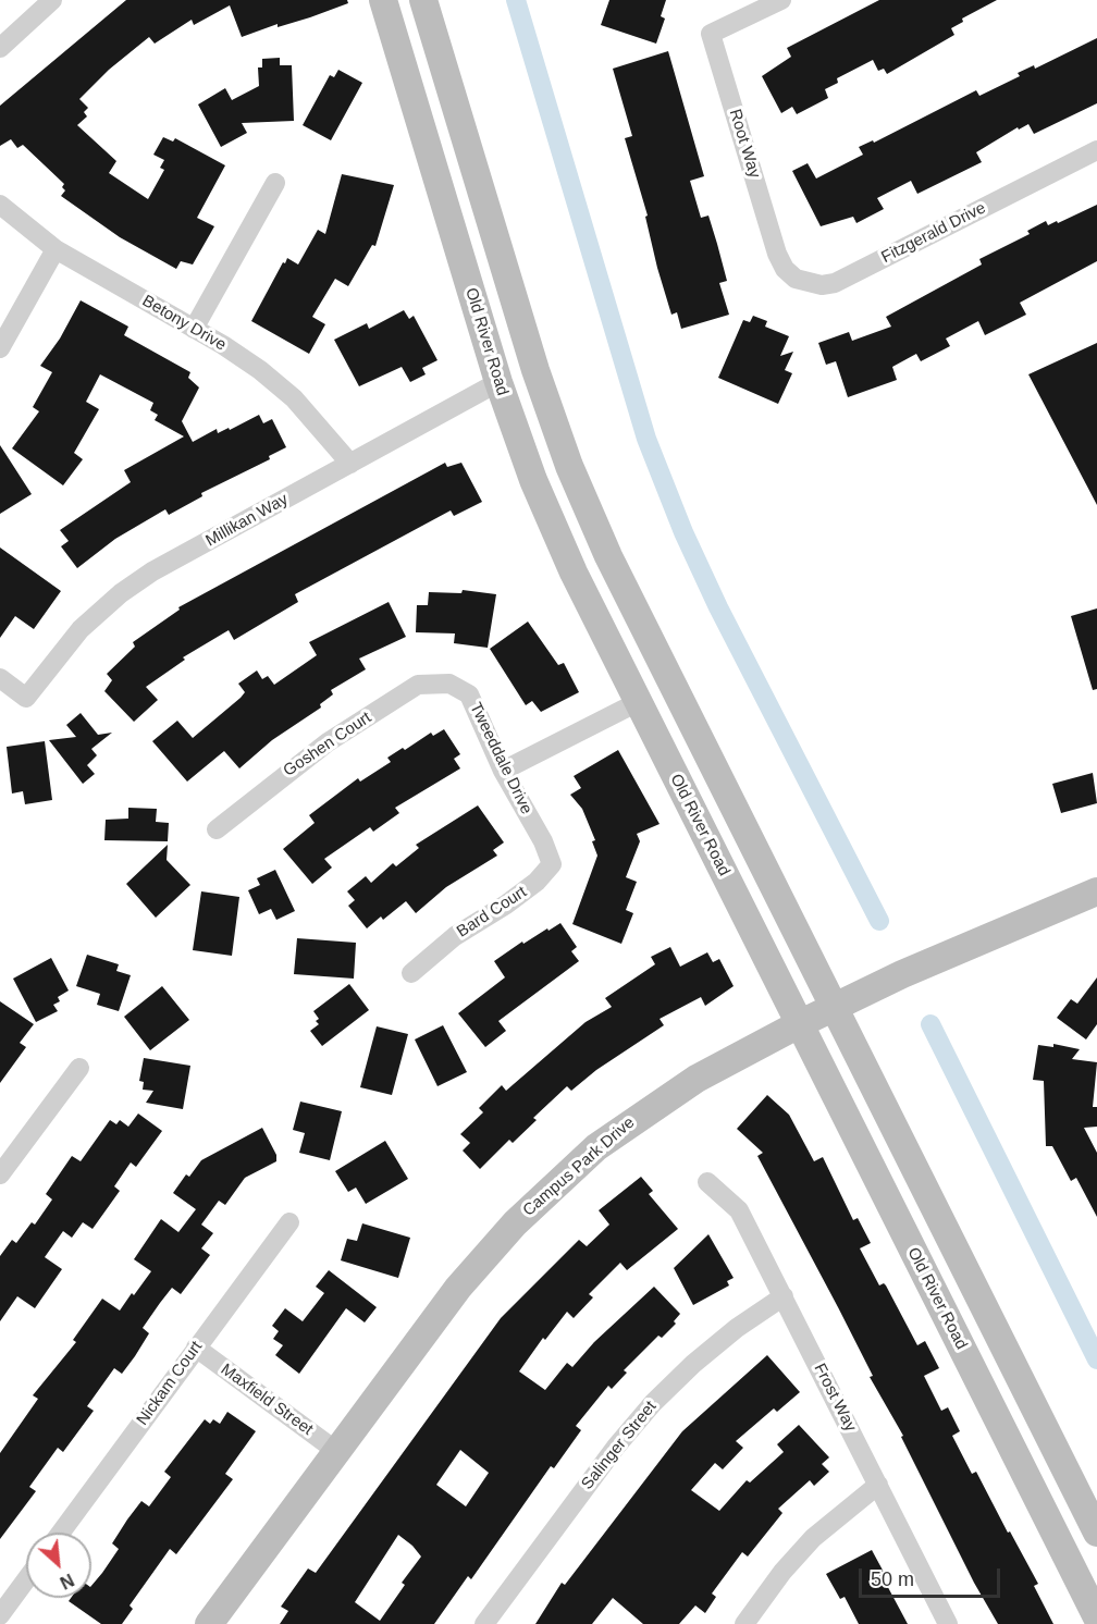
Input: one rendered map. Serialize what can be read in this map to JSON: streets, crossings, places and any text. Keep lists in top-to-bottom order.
{
  "streets": {
    "main road": ["Old River Road", "Campus Park Drive"],
    "street": [
      "Root Way",
      "Fitzgerald Drive",
      "Betony Drive",
      "Millikan Way",
      "Goshen Court",
      "Tweeddale Drive",
      "Bard Court",
      "Nickam Court",
      "Frost Way",
      "Maxfield Street",
      "Salinger Street"
    ]
  },
  "crossings": [
    ["Root Way", "Fitzgerald Drive"],
    ["Betony Drive", "Millikan Way"],
    ["Old River Road", "Millikan Way"],
    ["Old River Road", "Campus Park Drive"],
    ["Goshen Court", "Tweeddale Drive"],
    ["Tweeddale Drive", "Bard Court"],
    ["Campus Park Drive", "Maxfield Street"],
    ["Nickam Court", "Maxfield Street"],
    ["Frost Way", "Salinger Street"]
  ],
  "scale_bar": "50 m",
  "north": "bottom right"
}
